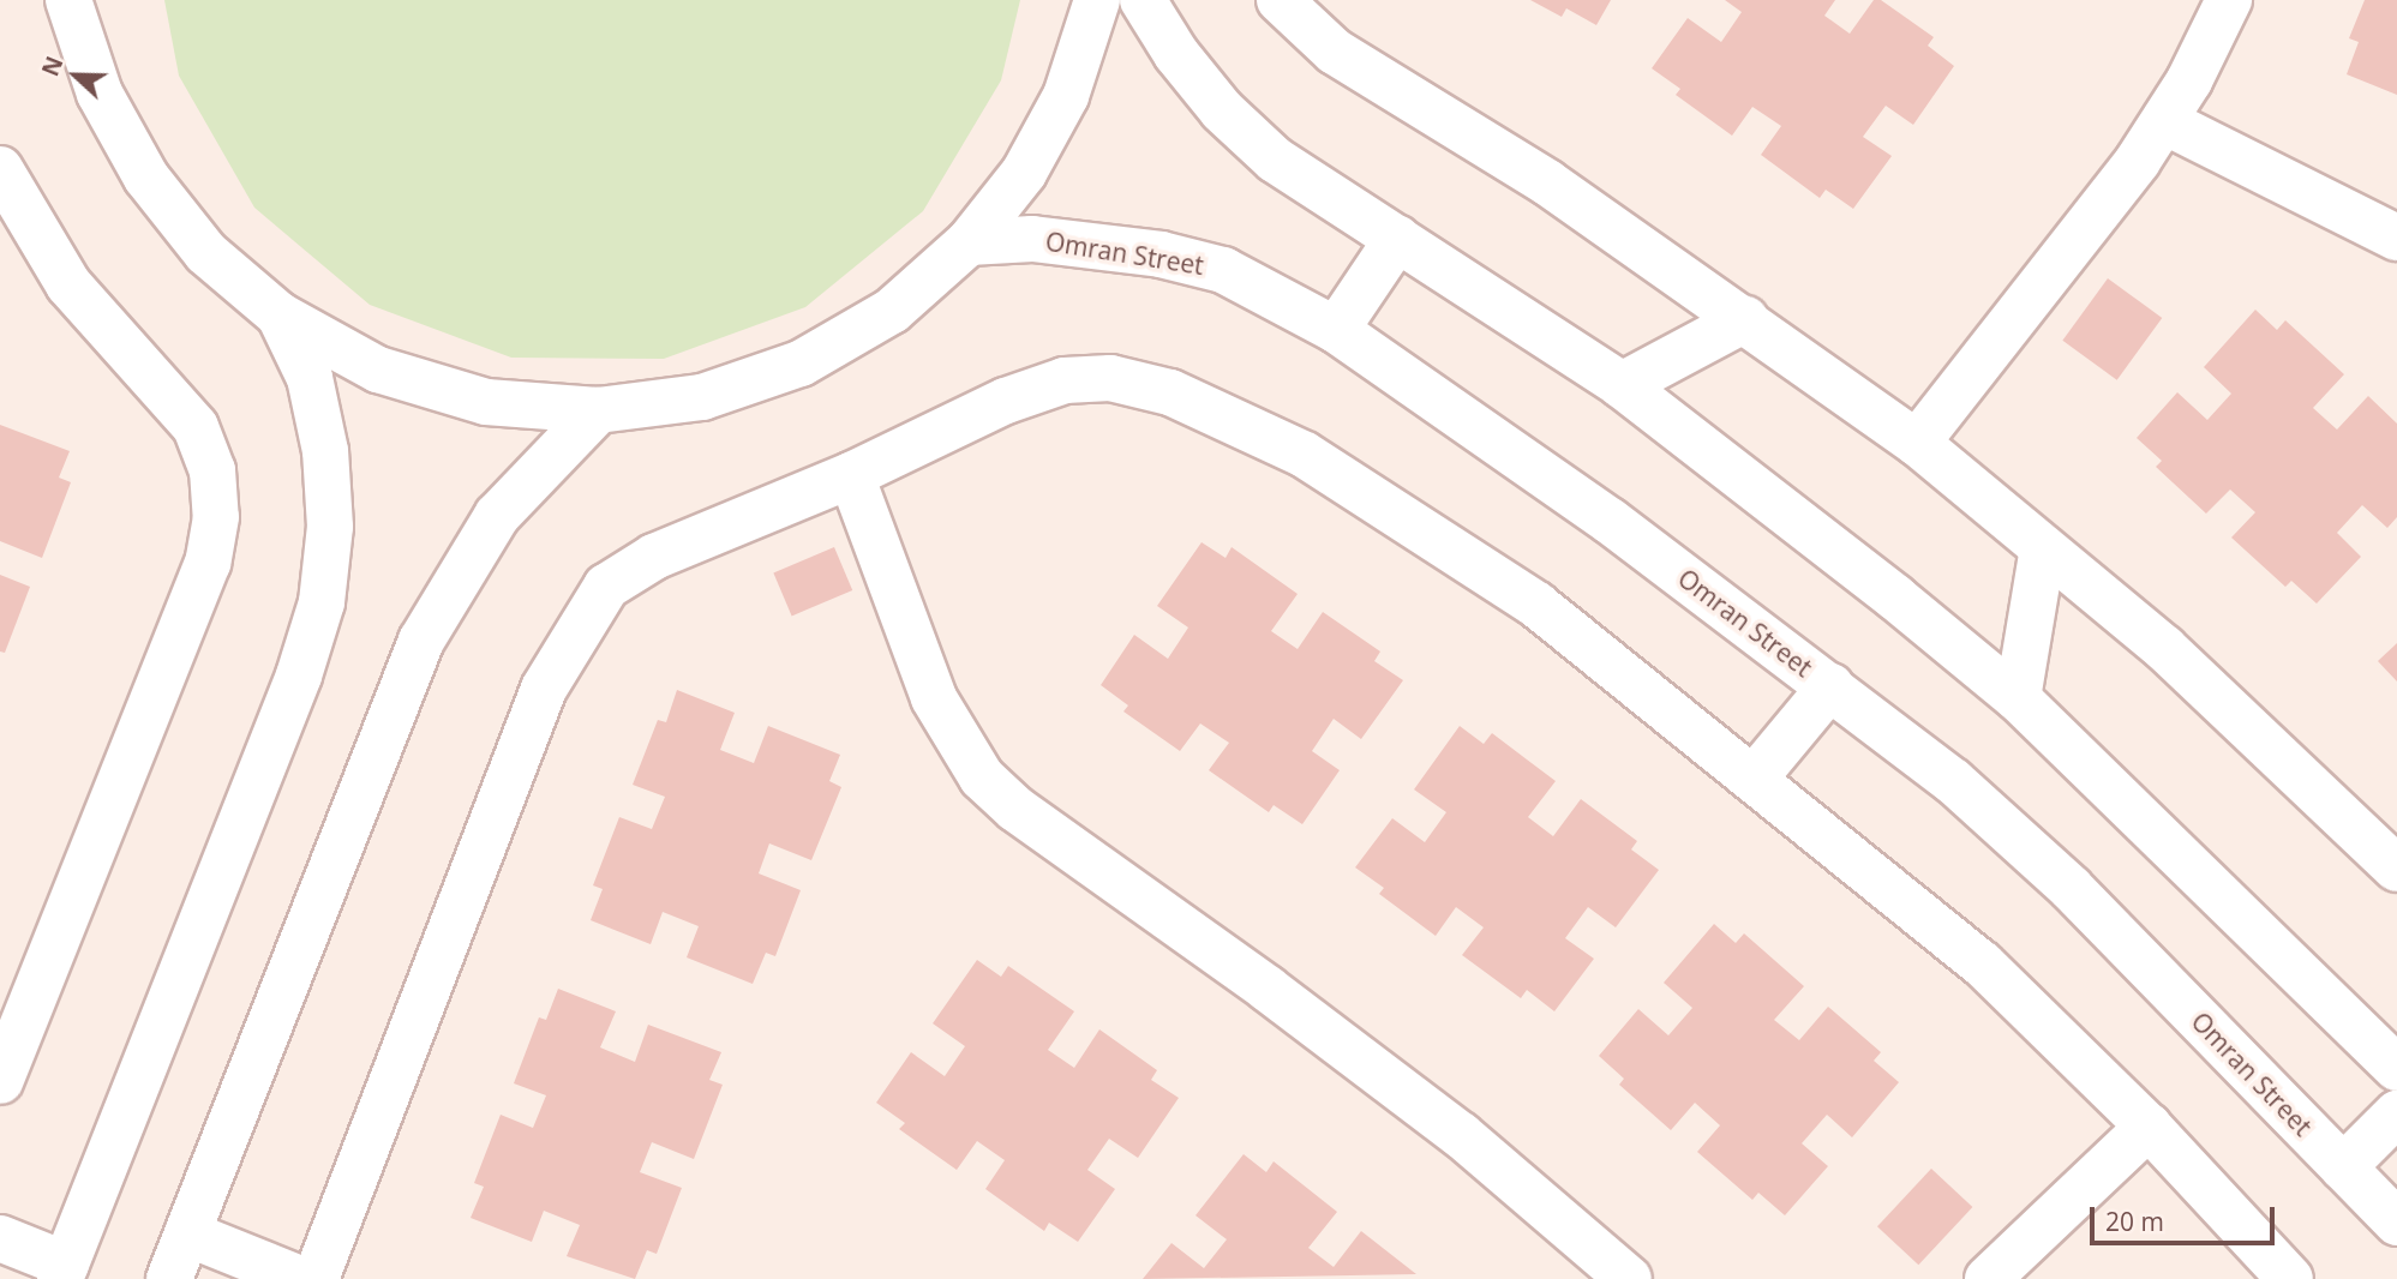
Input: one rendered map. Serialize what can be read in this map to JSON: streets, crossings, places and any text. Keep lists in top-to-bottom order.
{
  "streets": {
    "street": ["Omran Street"]
  },
  "scale_bar": "20 m",
  "north": "left"
}
